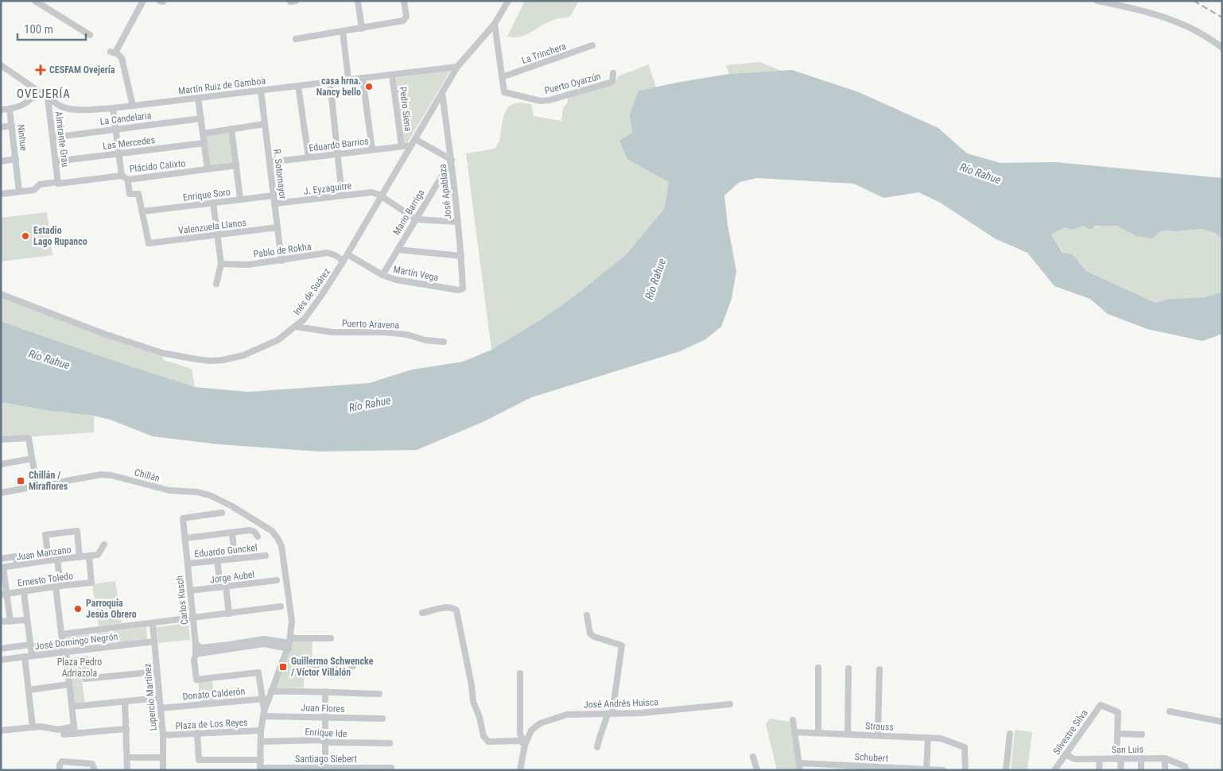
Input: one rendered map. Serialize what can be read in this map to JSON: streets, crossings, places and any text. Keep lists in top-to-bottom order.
{
  "streets": {
    "street": [
      "La Trinchera",
      "Puerto Oyarzún",
      "Martín Ruiz de Gamboa",
      "Pedro Siena",
      "La Candelaria",
      "Ninhue",
      "Almirante Grau",
      "Las Mercedes",
      "Eduardo Barrios",
      "Plácido Calixto",
      "R. Sotomayor",
      "J. Eyzaguirre",
      "José Apablaza",
      "Enrique Soro",
      "Mario Barriga",
      "Valenzuela Llanos",
      "Pablo de Rokha",
      "Martín Vega",
      "Inés de Suárez",
      "Puerto Aravena",
      "Chillán",
      "Eduardo Gunckel",
      "Juan Manzano",
      "Jorge Aubel",
      "Ernesto Toledo",
      "Carlos Kusch",
      "José Domingo Negrón",
      "Donato Calderón",
      "Lupercio Martínez",
      "José Andrés Huisca",
      "Juan Flores",
      "Plaza de Los Reyes",
      "Strauss",
      "Silvestre Silva",
      "Enrique Ide",
      "San Luis",
      "Schubert",
      "Santiago Siebert"
    ]
  },
  "crossings": [
    ["La Trinchera", "Puerto Oyarzún"],
    ["Puerto Oyarzún", "Inés de Suárez"],
    ["Martín Ruiz de Gamboa", "Pedro Siena"],
    ["Martín Ruiz de Gamboa", "Almirante Grau"],
    ["Martín Ruiz de Gamboa", "R. Sotomayor"],
    ["Martín Ruiz de Gamboa", "Inés de Suárez"],
    ["Pedro Siena", "Eduardo Barrios"],
    ["La Candelaria", "Almirante Grau"],
    ["Ninhue", "Plácido Calixto"],
    ["Almirante Grau", "Las Mercedes"],
    ["Almirante Grau", "Plácido Calixto"],
    ["Eduardo Barrios", "R. Sotomayor"],
    ["Eduardo Barrios", "Inés de Suárez"],
    ["R. Sotomayor", "J. Eyzaguirre"],
    ["R. Sotomayor", "Enrique Soro"],
    ["R. Sotomayor", "Valenzuela Llanos"],
    ["R. Sotomayor", "Pablo de Rokha"],
    ["J. Eyzaguirre", "Mario Barriga"],
    ["J. Eyzaguirre", "Inés de Suárez"],
    ["José Apablaza", "Mario Barriga"],
    ["José Apablaza", "Martín Vega"],
    ["José Apablaza", "Inés de Suárez"],
    ["Enrique Soro", "Valenzuela Llanos"],
    ["Mario Barriga", "Martín Vega"],
    ["Pablo de Rokha", "Inés de Suárez"],
    ["Martín Vega", "Inés de Suárez"],
    ["Inés de Suárez", "Puerto Aravena"],
    ["Eduardo Gunckel", "Carlos Kusch"],
    ["Juan Manzano", "Ernesto Toledo"],
    ["Jorge Aubel", "Carlos Kusch"],
    ["Carlos Kusch", "José Domingo Negrón"],
    ["Carlos Kusch", "Donato Calderón"],
    ["José Domingo Negrón", "Lupercio Martínez"],
    ["Donato Calderón", "Lupercio Martínez"],
    ["Lupercio Martínez", "Plaza de Los Reyes"],
    ["Silvestre Silva", "San Luis"]
  ],
  "districts": ["OVEJERÍA"],
  "water": ["Río Rahue"],
  "parks": ["Plaza Pedro Adriazola"],
  "places": {
    "health": ["CESFAM Ovejería"],
    "other": ["casa hrna. Nancy bello", "Estadio Lago Rupanco", "Parroquia Jesús Obrero"],
    "transit": ["Chillán / Miraflores", "Guillermo Schwencke / Víctor Villalón"]
  },
  "scale_bar": "100 m"
}
